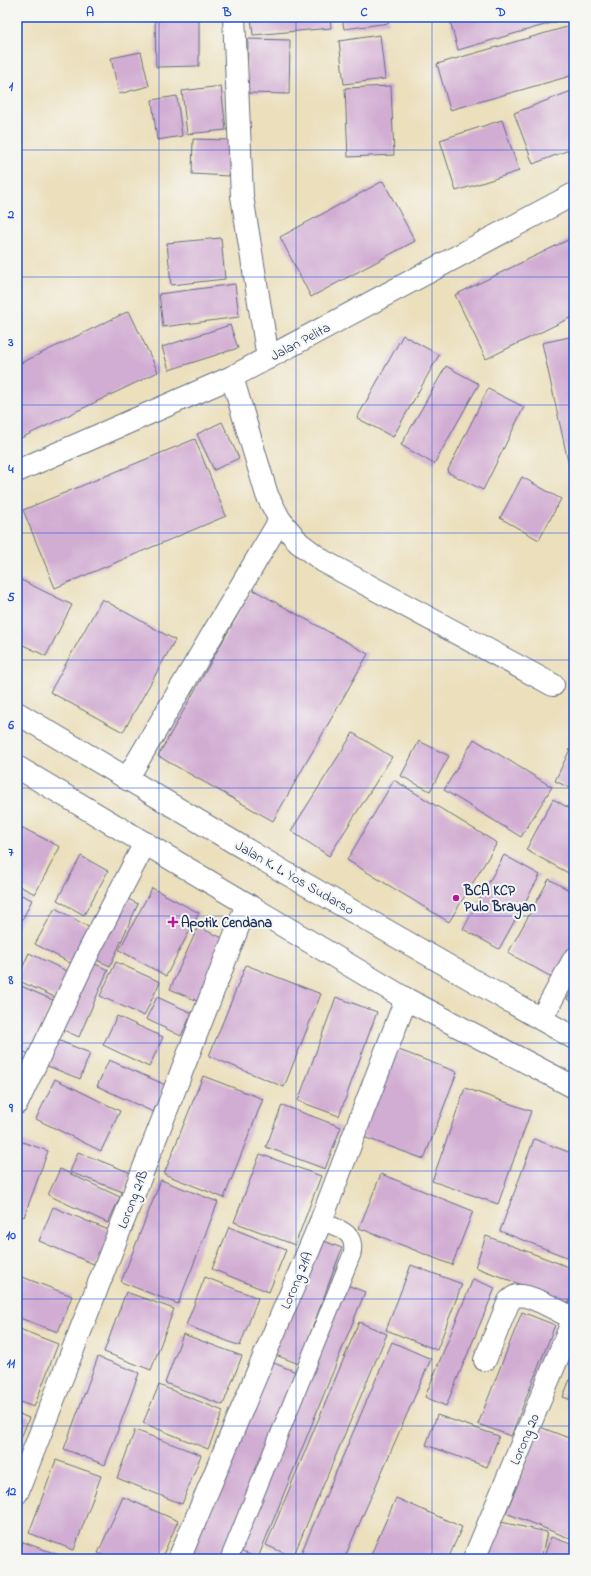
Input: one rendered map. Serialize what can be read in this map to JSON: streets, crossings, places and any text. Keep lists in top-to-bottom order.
{
  "streets": {
    "street": [
      "Jalan Pelita",
      "Jalan K. L. Yos Sudarso",
      "Lorong 21B",
      "Lorong 21A",
      "Lorong 20"
    ]
  },
  "places": {
    "other": ["BCA KCP Pulo Brayan"],
    "health": ["Apotik Cendana"]
  },
  "grid": {
    "columns": [
      "A",
      "B",
      "C",
      "D"
    ],
    "rows": [
      "1",
      "2",
      "3",
      "4",
      "5",
      "6",
      "7",
      "8",
      "9",
      "10",
      "11",
      "12"
    ]
  }
}
